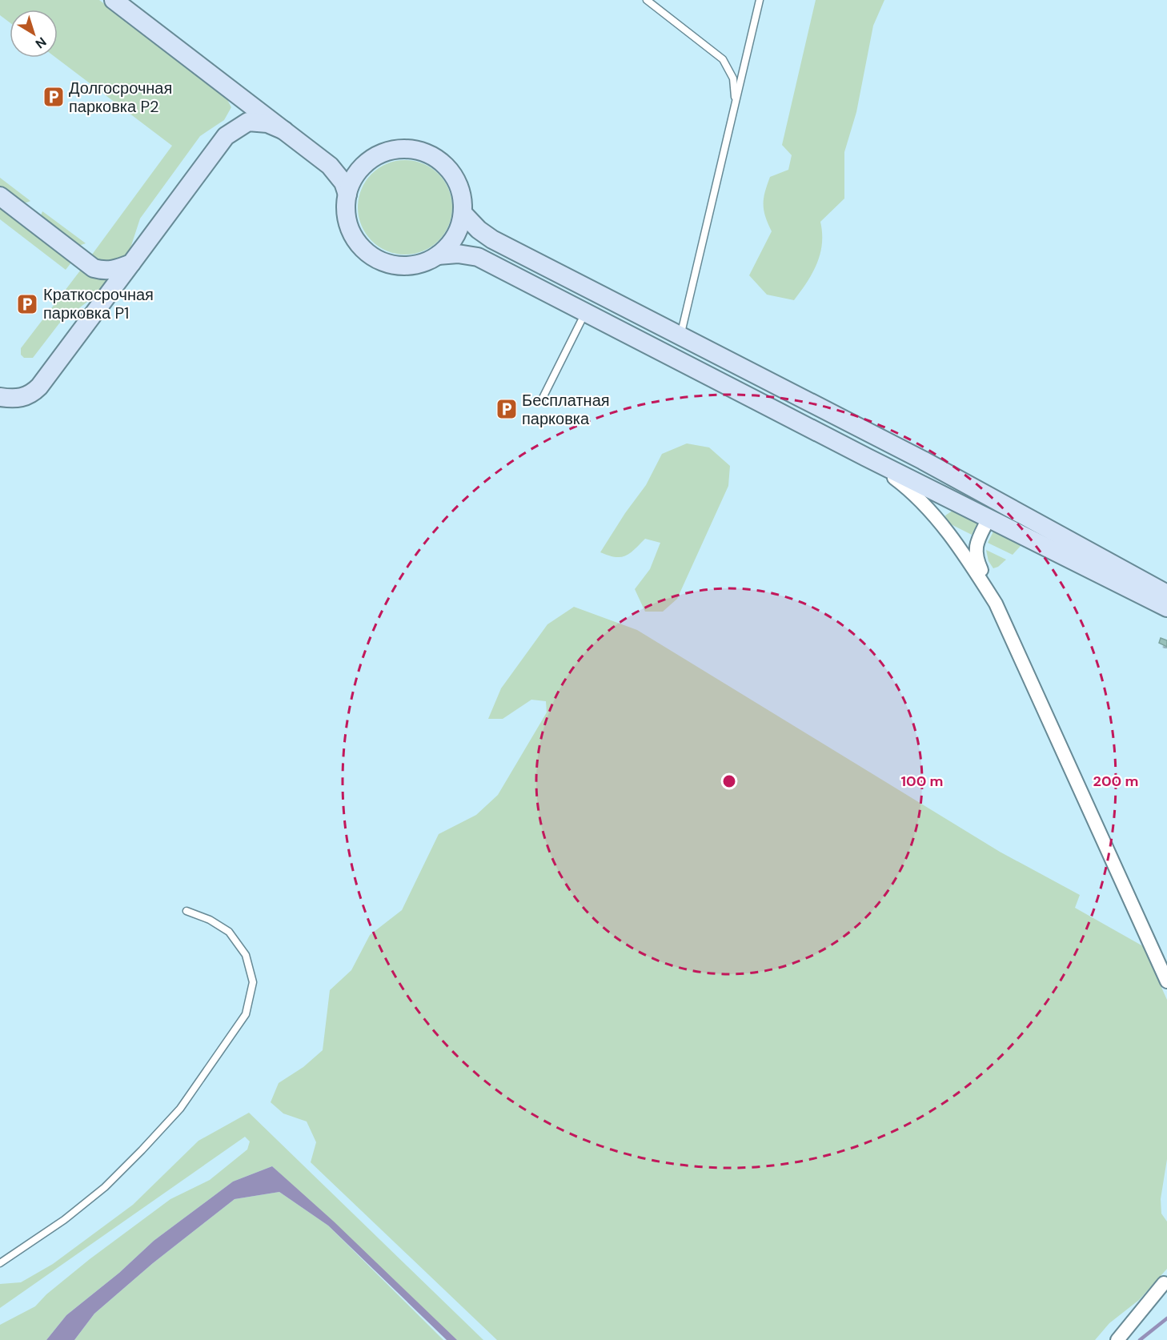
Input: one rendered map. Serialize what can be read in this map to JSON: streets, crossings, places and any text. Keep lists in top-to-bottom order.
{
  "places": {
    "parking": ["Долгосрочная парковка P2", "Краткосрочная парковка P1", "Бесплатная парковка"]
  },
  "north": "bottom right",
  "rings": ["100 m", "200 m"]
}
